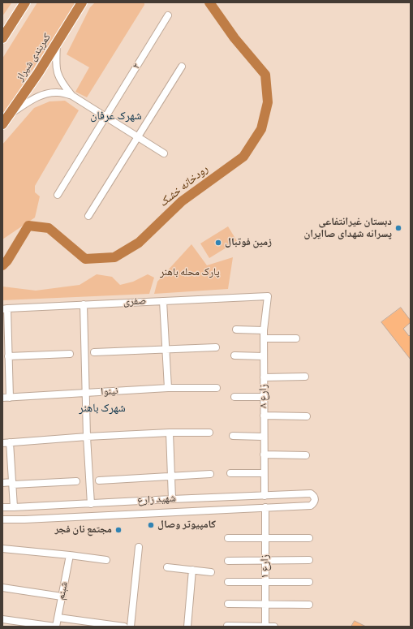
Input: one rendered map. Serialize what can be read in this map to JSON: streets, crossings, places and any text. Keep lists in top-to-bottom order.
{
  "streets": {
    "highway": ["کمربندی شیراز"],
    "street": [
      "۲",
      "صفری",
      "نینوا",
      "۸ زارع",
      "شهید زارع",
      "۱ زارع",
      "شبنم"
    ]
  },
  "crossings": [
    ["صفری", "۸ زارع"],
    ["۸ زارع", "شهید زارع"],
    ["شهید زارع", "۱ زارع"]
  ],
  "districts": ["شهرک عرفان", "شهرک باهنر"],
  "water": ["رودخانه خشک"],
  "parks": ["پارک محله باهنر"],
  "places": [
    "دبستان غیرانتفاعی پسرانه شهدای صاایران",
    "زمین فوتبال",
    "کامپیوتر وصال",
    "مجتمع نان فجر"
  ]
}
